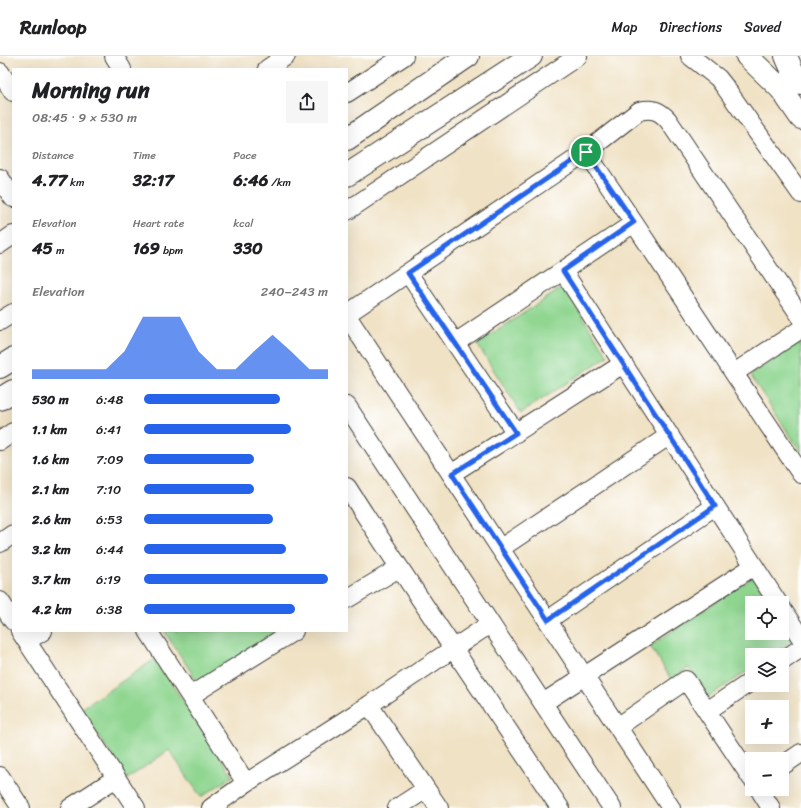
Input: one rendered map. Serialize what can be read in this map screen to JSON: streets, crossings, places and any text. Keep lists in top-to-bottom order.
{
  "page": {
    "header": "Runloop",
    "nav": ["Map", "Directions", "Saved"],
    "heading": ["Morning run", "08:45 · 9 × 530 m"],
    "stats": [
      ["Distance", "4.77 km"],
      ["Time", "32:17"],
      ["Pace", "6:46 /km"],
      ["Elevation", "45 m"],
      ["Heart rate", "169 bpm"],
      ["kcal", "330"]
    ],
    "chart": ["Elevation", "240–243 m"],
    "list": [
      {
        "name": "530 m",
        "note": "6:48"
      },
      {
        "name": "1.1 km",
        "note": "6:41"
      },
      {
        "name": "1.6 km",
        "note": "7:09"
      },
      {
        "name": "2.1 km",
        "note": "7:10"
      },
      {
        "name": "2.6 km",
        "note": "6:53"
      },
      {
        "name": "3.2 km",
        "note": "6:44"
      },
      {
        "name": "3.7 km",
        "note": "6:19"
      },
      {
        "name": "4.2 km",
        "note": "6:38"
      }
    ],
    "map_buttons": ["+", "−"]
  }
}
